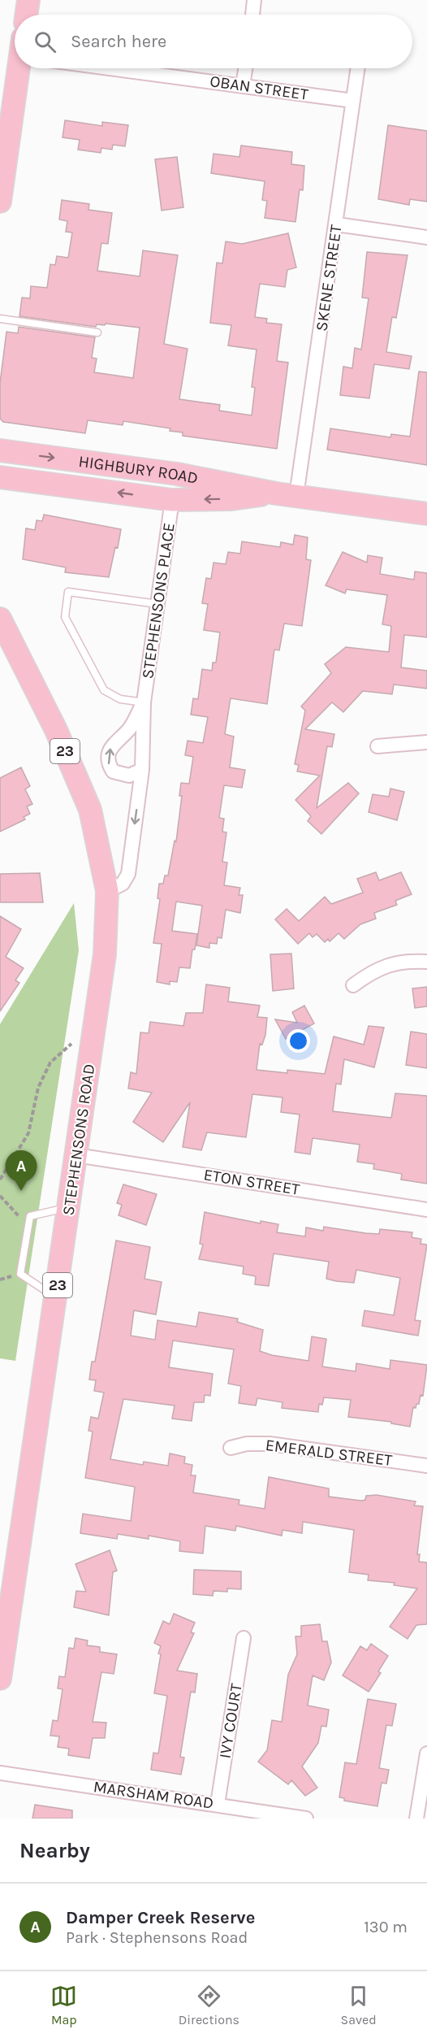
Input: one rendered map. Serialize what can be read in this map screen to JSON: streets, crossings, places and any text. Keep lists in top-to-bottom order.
{
  "streets": {
    "main road": ["HIGHBURY ROAD", "23", "STEPHENSONS ROAD"],
    "street": [
      "OBAN STREET",
      "SKENE STREET",
      "STEPHENSONS PLACE",
      "ETON STREET",
      "EMERALD STREET",
      "IVY COURT",
      "MARSHAM ROAD"
    ]
  },
  "crossings": [
    ["OBAN STREET", "SKENE STREET"],
    ["SKENE STREET", "HIGHBURY ROAD"],
    ["HIGHBURY ROAD", "STEPHENSONS PLACE"],
    ["STEPHENSONS PLACE", "STEPHENSONS ROAD"],
    ["STEPHENSONS ROAD", "ETON STREET"],
    ["IVY COURT", "MARSHAM ROAD"]
  ],
  "page": {
    "search": "Search here",
    "pins": "A",
    "heading": "Nearby",
    "list": [
      {
        "mark": "A",
        "name": "Damper Creek Reserve",
        "note": "Park · Stephensons Road",
        "value": "130 m"
      }
    ],
    "nav": ["Map", "Directions", "Saved"]
  }
}
